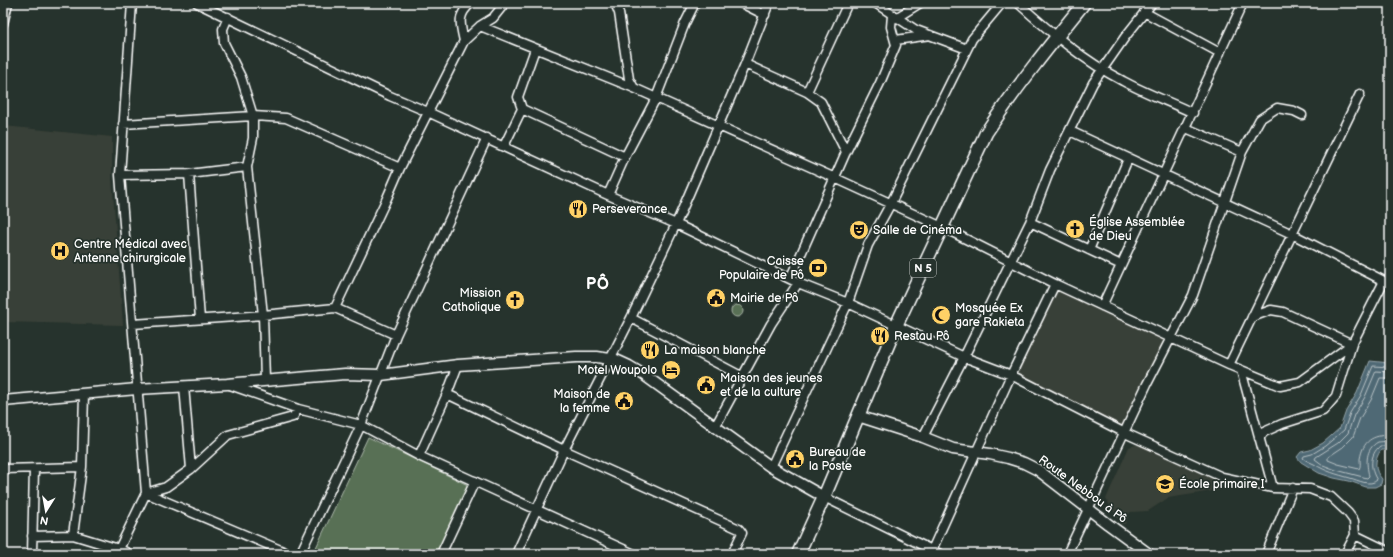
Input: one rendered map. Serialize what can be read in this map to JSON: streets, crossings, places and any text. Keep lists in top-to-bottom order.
{
  "streets": {
    "highway": ["N 5"],
    "main road": ["Route Nebbou à Pô"]
  },
  "crossings": [
    ["N 5", "Route Nebbou à Pô"]
  ],
  "districts": ["PÔ"],
  "places": {
    "restaurant": ["Perseverance", "Restau Pô", "La maison blanche"],
    "church": ["Église Assemblée de Dieu", "Mission Catholique"],
    "theatre": ["Salle de Cinéma"],
    "hospital": ["Centre Médical avec Antenne chirurgicale"],
    "bank": ["Caisse Populaire de Pô"],
    "public building": [
      "Mairie de Pô",
      "Maison des jeunes et de la culture",
      "Maison de la femme",
      "Bureau de la Poste"
    ],
    "mosque": ["Mosquée Ex gare Rakieta"],
    "hotel": ["Motel Woupolo"],
    "school or university": ["École primaire I"]
  },
  "north": "bottom"
}
